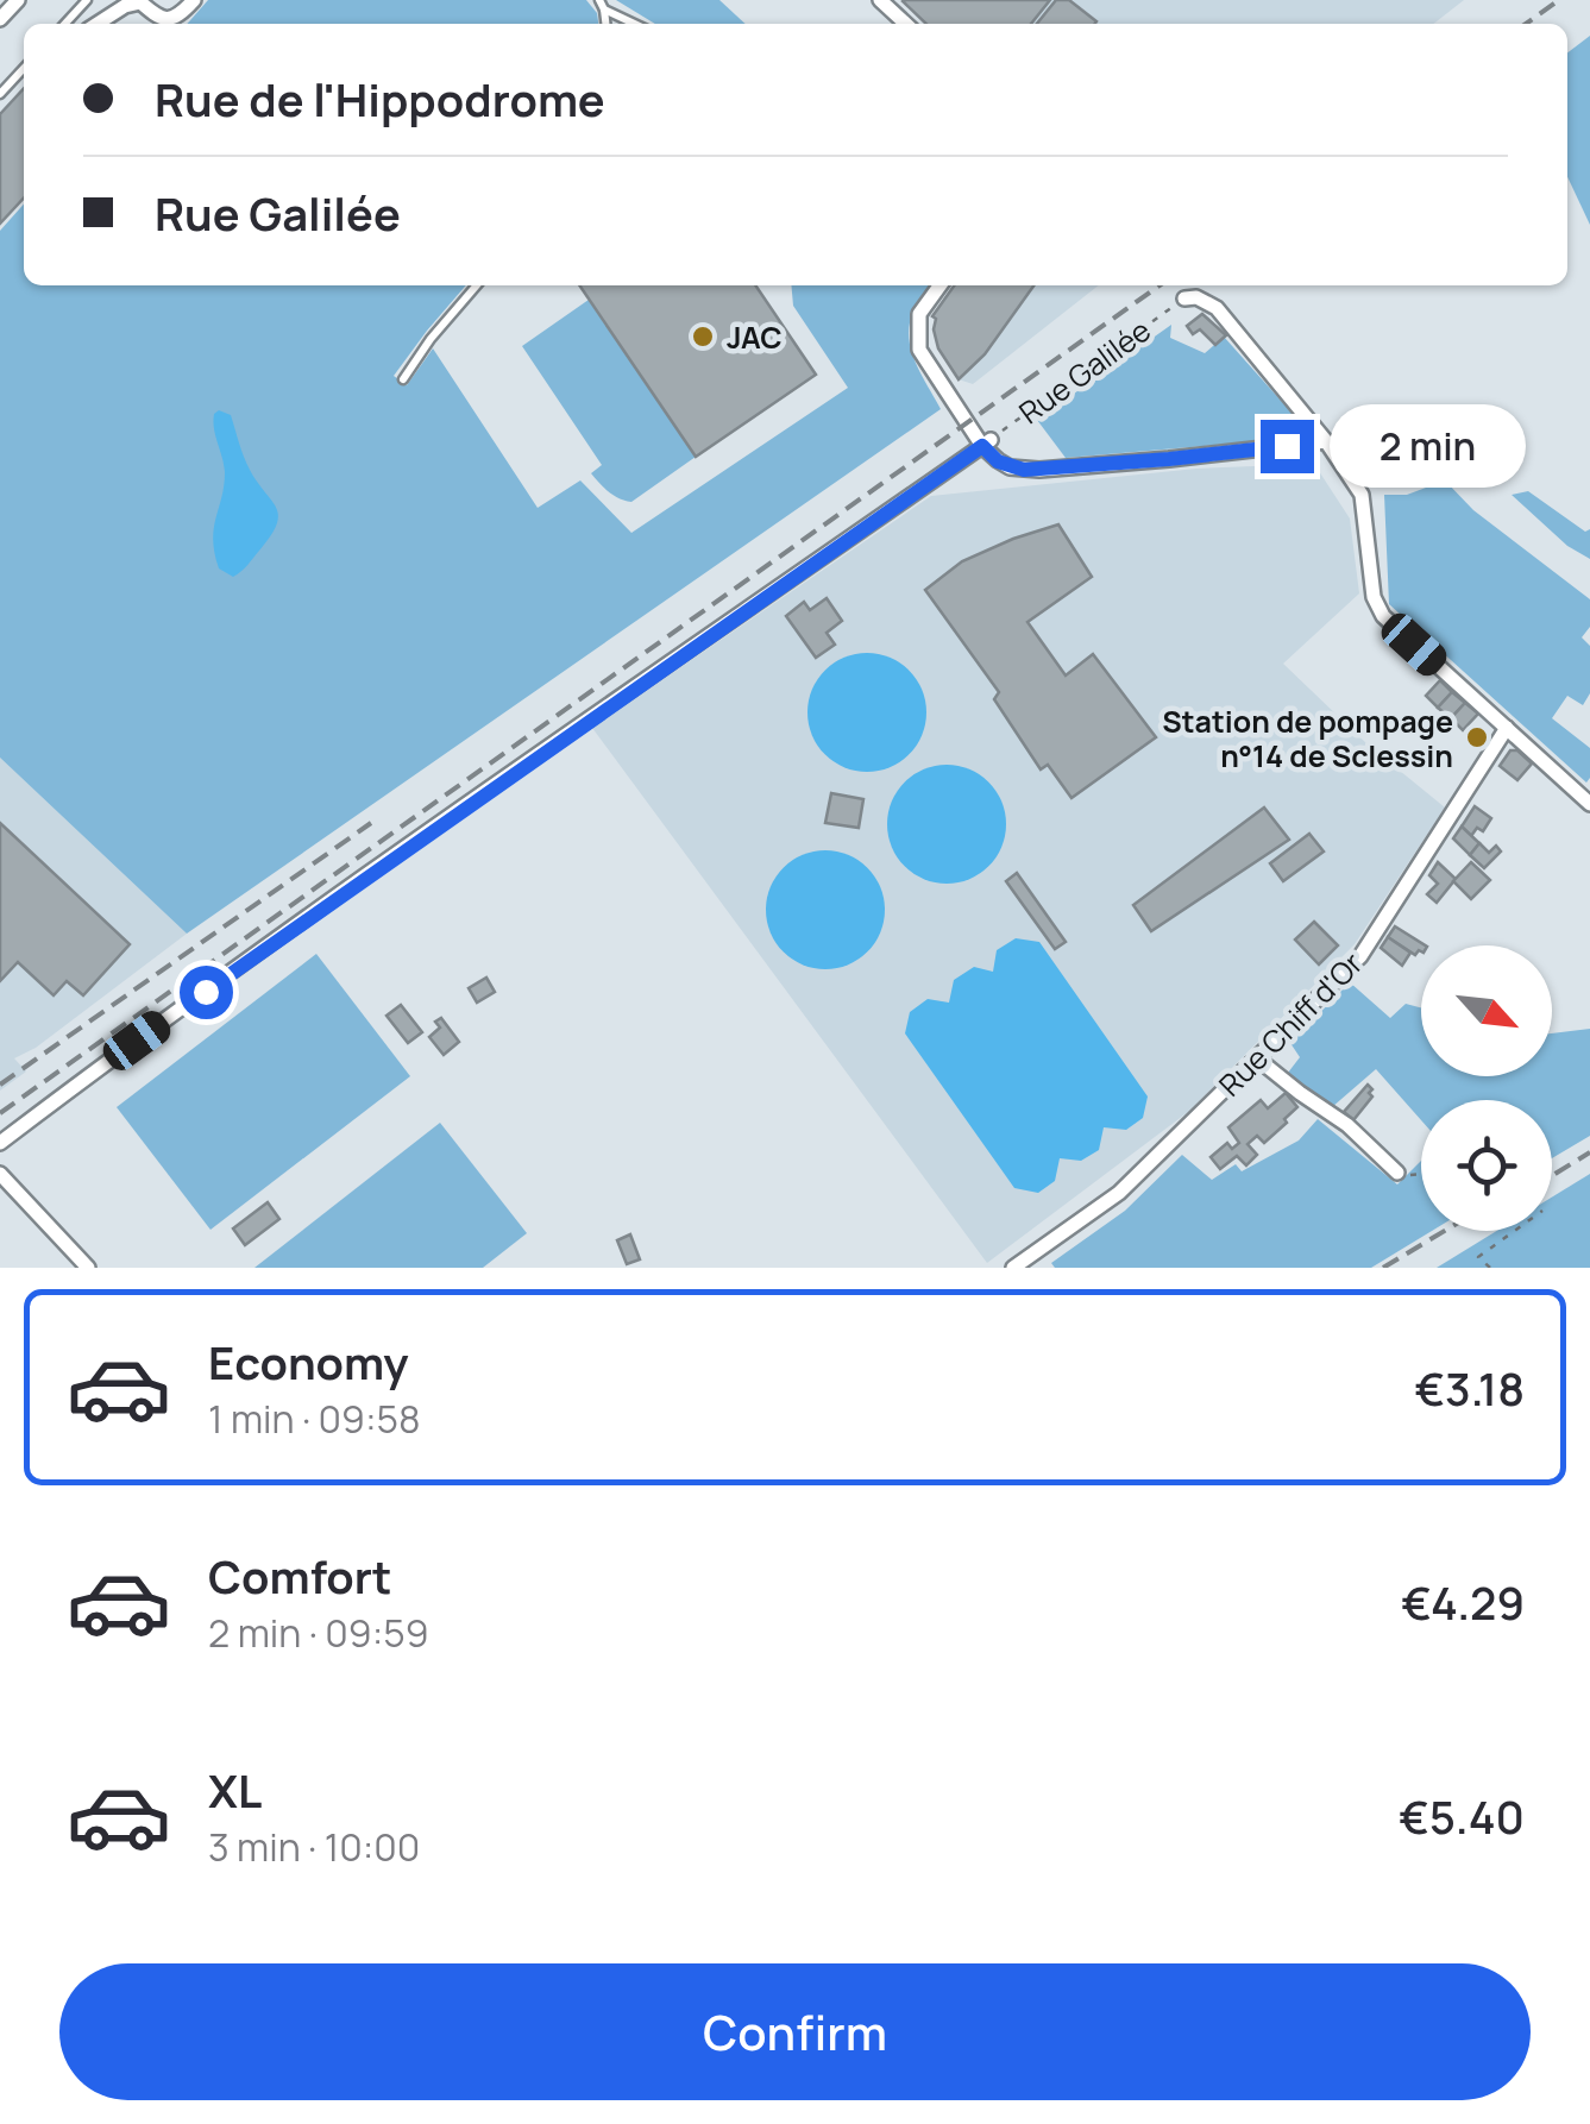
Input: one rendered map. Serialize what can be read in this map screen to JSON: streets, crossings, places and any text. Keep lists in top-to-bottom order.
{
  "streets": {
    "street": ["Rue Galilée", "Rue Chiff d'Or"]
  },
  "places": ["JAC", "Station de pompage n°14 de Sclessin"],
  "north": "bottom right",
  "page": {
    "banner": ["Rue de l'Hippodrome", "Rue Galilée"],
    "bubble": "2 min",
    "list": [
      {
        "name": "Economy",
        "note": "1 min · 09:58",
        "value": "€3.18"
      },
      {
        "name": "Comfort",
        "note": "2 min · 09:59",
        "value": "€4.29"
      },
      {
        "name": "XL",
        "note": "3 min · 10:00",
        "value": "€5.40"
      }
    ],
    "buttons": "Confirm"
  }
}
